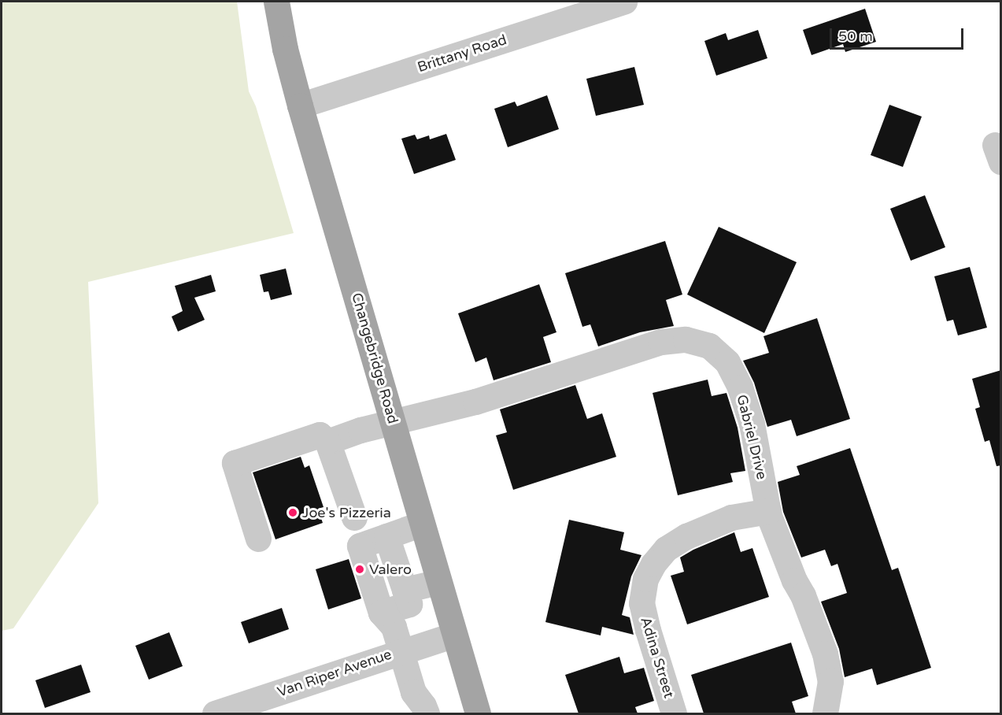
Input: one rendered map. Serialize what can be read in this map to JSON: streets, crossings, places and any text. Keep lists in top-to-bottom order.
{
  "streets": {
    "main road": ["Changebridge Road"],
    "street": [
      "Brittany Road",
      "Gabriel Drive",
      "Adina Street",
      "Van Riper Avenue"
    ]
  },
  "crossings": [
    ["Brittany Road", "Changebridge Road"],
    ["Changebridge Road", "Gabriel Drive"],
    ["Changebridge Road", "Van Riper Avenue"],
    ["Gabriel Drive", "Adina Street"]
  ],
  "places": ["Joe's Pizzeria", "Valero"],
  "scale_bar": "50 m"
}
